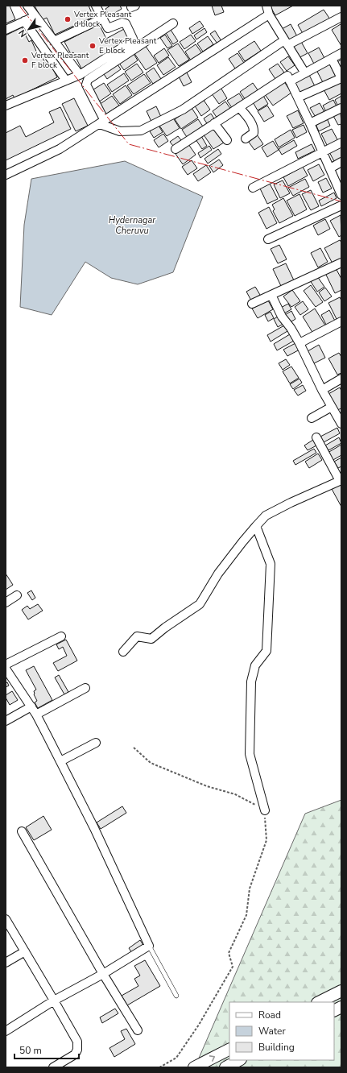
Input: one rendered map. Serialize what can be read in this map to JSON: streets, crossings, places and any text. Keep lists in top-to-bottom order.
{
  "water": ["Hydernagar Cheruvu"],
  "places": ["Vertex Pleasant d block", "Vertex Pleasant E block", "Vertex Pleasant F block"],
  "legend": ["Road", "Water", "Building"],
  "scale_bar": "50 m",
  "north": "bottom left"
}
